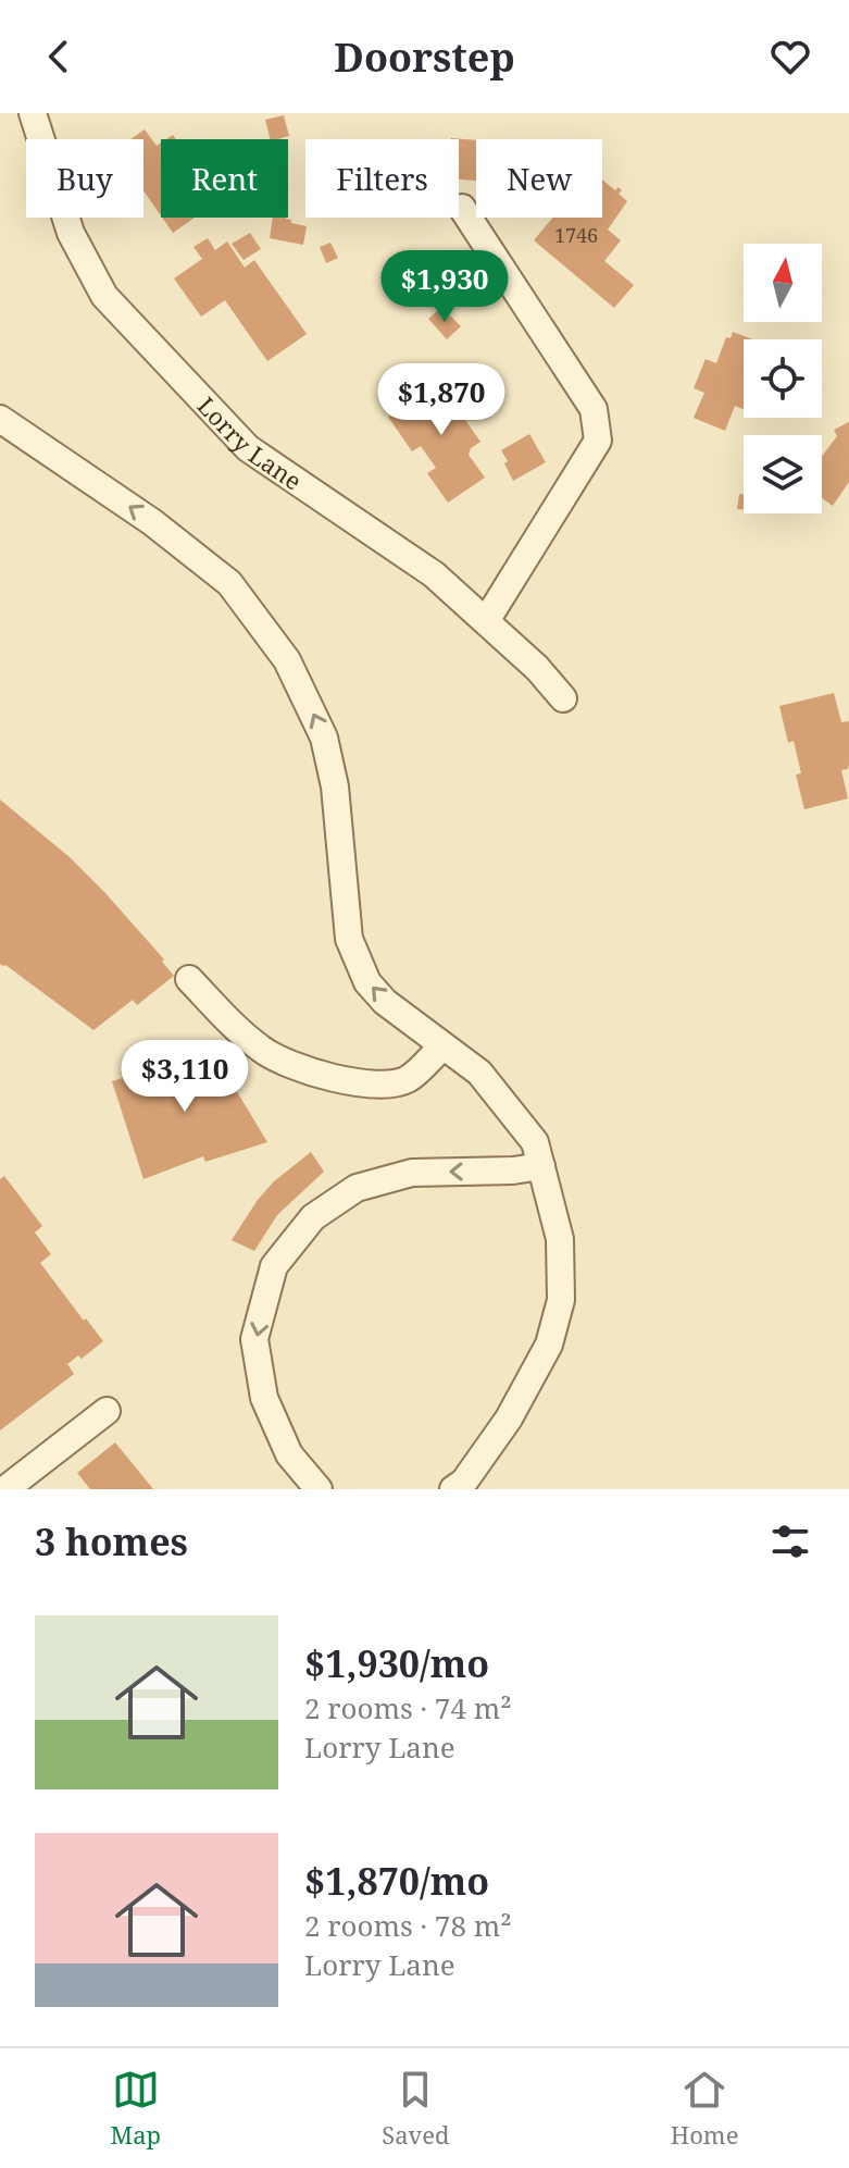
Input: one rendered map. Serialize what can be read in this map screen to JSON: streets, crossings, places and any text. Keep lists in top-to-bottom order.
{
  "streets": {
    "street": ["Lorry Lane"]
  },
  "house_numbers": ["1746"],
  "north": "top",
  "page": {
    "header": "Doorstep",
    "chip": [
      "Buy",
      "Rent",
      "Filters",
      "New"
    ],
    "price": ["$1,930", "$1,870", "$3,110"],
    "heading": "3 homes",
    "list": [
      {
        "name": "$1,930/mo",
        "note": "2 rooms · 74 m² · Lorry Lane"
      },
      {
        "name": "$1,870/mo",
        "note": "2 rooms · 78 m² · Lorry Lane"
      }
    ],
    "tabs": ["Map", "Saved", "Home"]
  }
}
